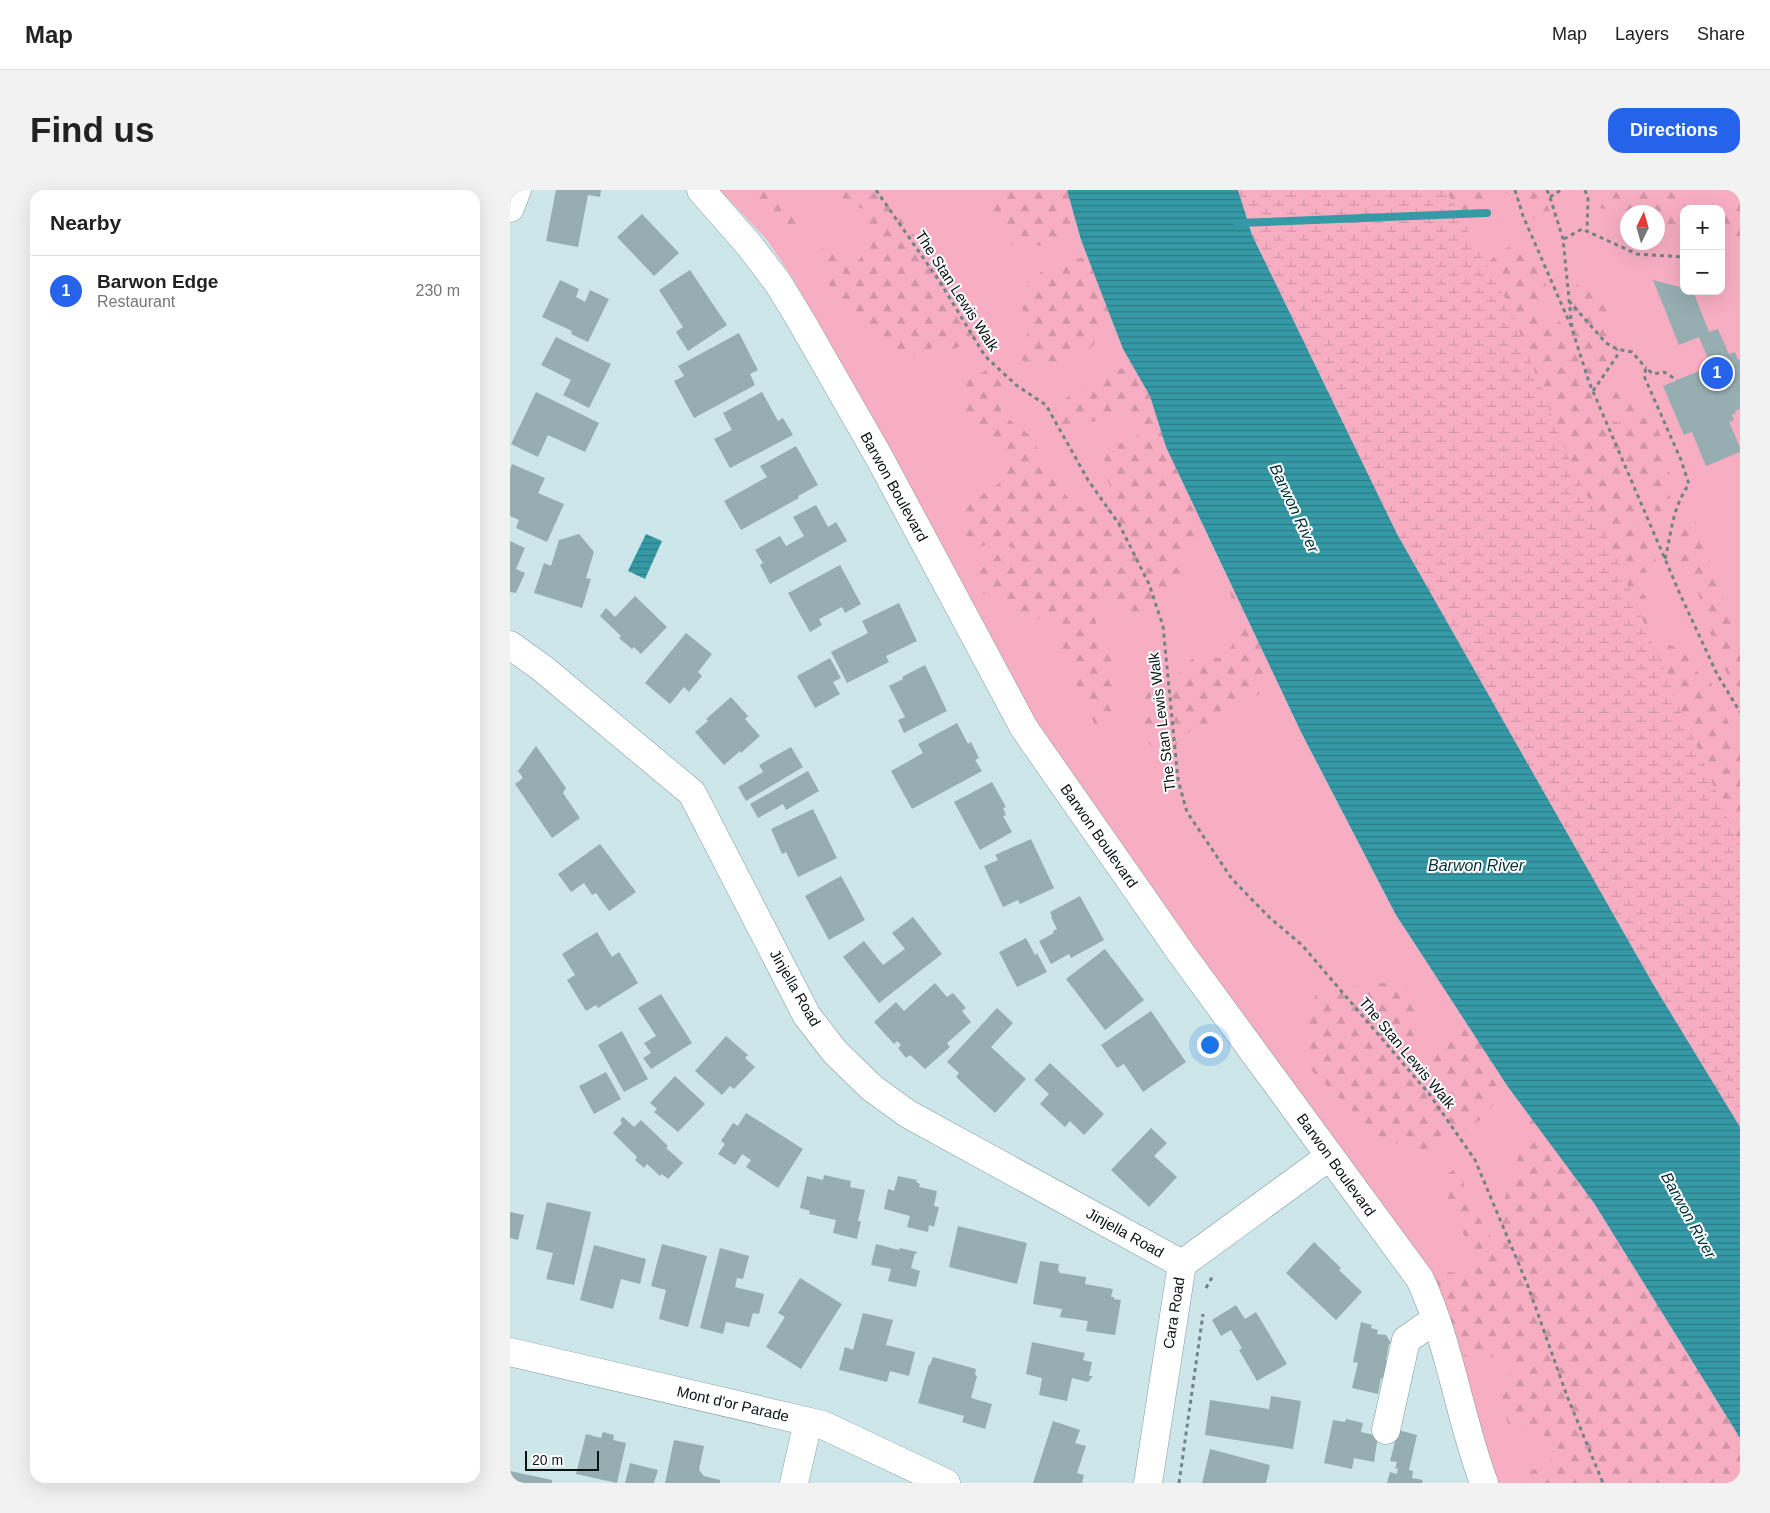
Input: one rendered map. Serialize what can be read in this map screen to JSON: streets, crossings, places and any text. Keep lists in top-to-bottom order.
{
  "streets": {
    "street": [
      "Barwon Boulevard",
      "Jinjella Road",
      "Cara Road",
      "Mont d'or Parade"
    ],
    "path": ["The Stan Lewis Walk"]
  },
  "crossings": [
    ["Barwon Boulevard", "Cara Road"],
    ["Jinjella Road", "Cara Road"]
  ],
  "water": ["Barwon River"],
  "scale_bar": "20 m",
  "north": "top",
  "page": {
    "header": "Map",
    "nav": ["Map", "Layers", "Share"],
    "buttons": "Directions",
    "title": "Find us",
    "heading": "Nearby",
    "map_buttons": ["+", "−"],
    "list": [
      {
        "mark": "1",
        "name": "Barwon Edge",
        "note": "Restaurant",
        "value": "230 m"
      }
    ],
    "pins": "1",
    "scale": "20 m"
  }
}
